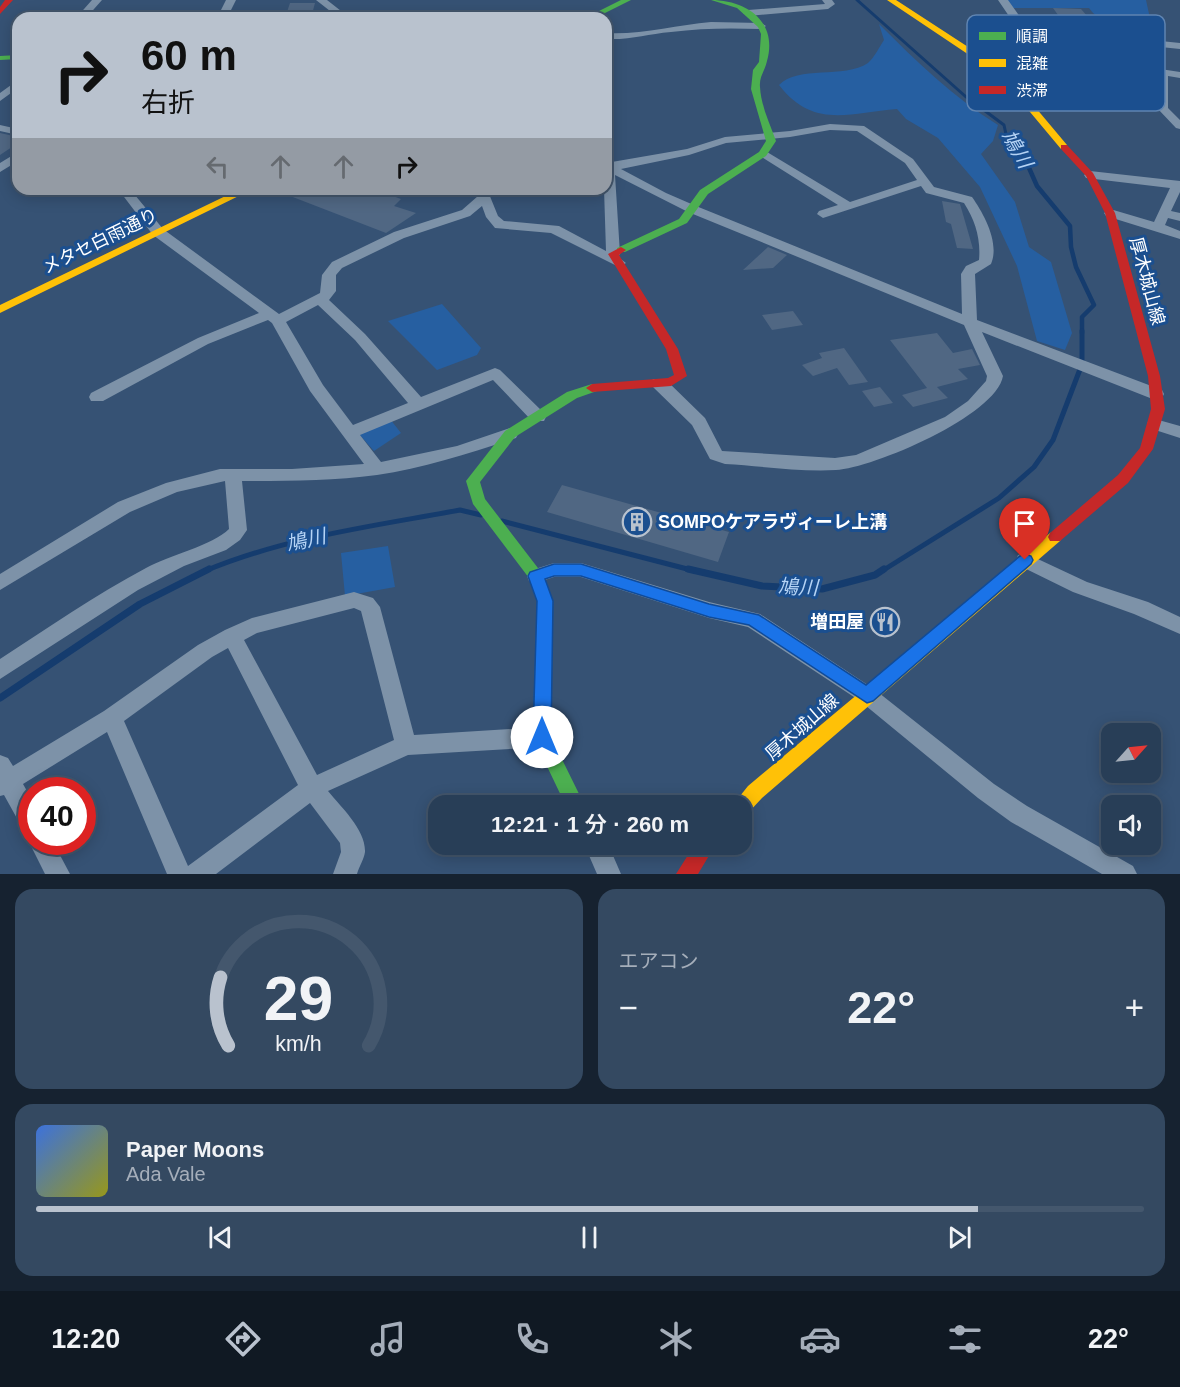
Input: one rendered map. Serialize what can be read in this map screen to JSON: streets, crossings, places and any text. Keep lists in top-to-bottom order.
{
  "streets": {
    "street": ["メタセ白雨通り", "厚木城山線"]
  },
  "water": ["鳩川"],
  "places": {
    "building": ["SOMPOケアラヴィーレ上溝"],
    "restaurant": ["増田屋"]
  },
  "legend": ["順調", "混雑", "渋滞"],
  "north": "top right",
  "page": {
    "turn": ["60 m", "右折"],
    "limit": "40",
    "trip": "12:21 · 1 分 · 260 m",
    "tile": "エアコン",
    "heat": ["−", "22°", "+"],
    "song": ["Paper Moons", "Ada Vale"],
    "tabs": ["12:20", "22°"],
    "gauge": ["29", "km/h"]
  }
}
